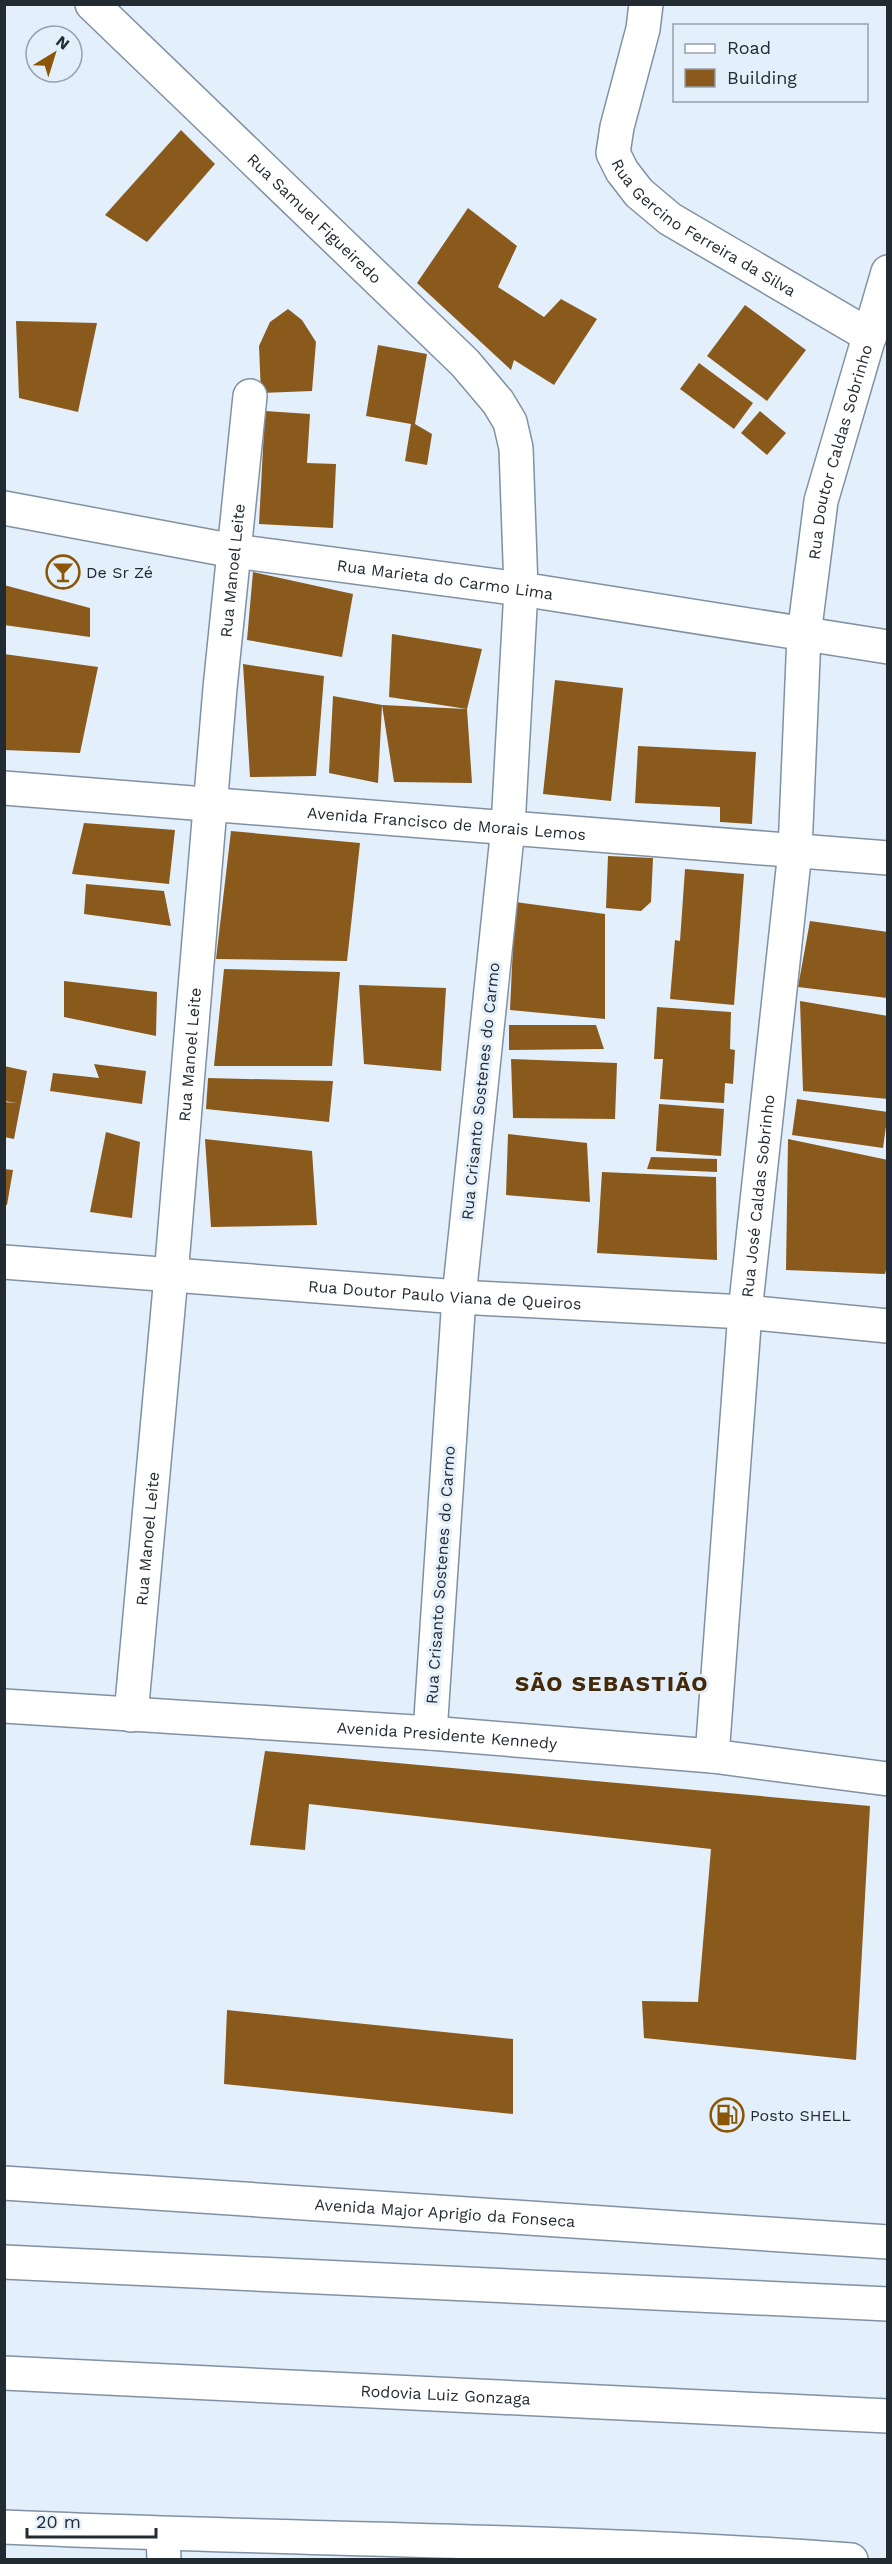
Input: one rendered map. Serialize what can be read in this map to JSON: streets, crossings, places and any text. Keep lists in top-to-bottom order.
{
  "streets": {
    "main road": [
      "Rua Samuel Figueiredo",
      "Rua Gercino Ferreira da Silva",
      "Rua Doutor Caldas Sobrinho",
      "Rua Manoel Leite",
      "Rua Marieta do Carmo Lima",
      "Avenida Francisco de Morais Lemos",
      "Rua Crisanto Sostenes do Carmo",
      "Rua José Caldas Sobrinho",
      "Rua Doutor Paulo Viana de Queiros",
      "Avenida Presidente Kennedy",
      "Avenida Major Aprigio da Fonseca",
      "Rodovia Luiz Gonzaga"
    ]
  },
  "crossings": [
    ["Rua Samuel Figueiredo", "Rua Crisanto Sostenes do Carmo"],
    ["Rua Gercino Ferreira da Silva", "Rua Doutor Caldas Sobrinho"],
    ["Rua Doutor Caldas Sobrinho", "Rua Marieta do Carmo Lima"],
    ["Rua Doutor Caldas Sobrinho", "Rua José Caldas Sobrinho"],
    ["Rua Manoel Leite", "Rua Marieta do Carmo Lima"],
    ["Rua Manoel Leite", "Avenida Francisco de Morais Lemos"],
    ["Rua Manoel Leite", "Rua Doutor Paulo Viana de Queiros"],
    ["Rua Manoel Leite", "Avenida Presidente Kennedy"],
    ["Rua Marieta do Carmo Lima", "Rua Crisanto Sostenes do Carmo"],
    ["Rua Marieta do Carmo Lima", "Rua José Caldas Sobrinho"],
    ["Avenida Francisco de Morais Lemos", "Rua Crisanto Sostenes do Carmo"],
    ["Avenida Francisco de Morais Lemos", "Rua José Caldas Sobrinho"],
    ["Rua Crisanto Sostenes do Carmo", "Rua Doutor Paulo Viana de Queiros"],
    ["Rua Crisanto Sostenes do Carmo", "Avenida Presidente Kennedy"],
    ["Rua José Caldas Sobrinho", "Rua Doutor Paulo Viana de Queiros"],
    ["Rua José Caldas Sobrinho", "Avenida Presidente Kennedy"]
  ],
  "districts": ["SÃO SEBASTIÃO"],
  "places": {
    "bar": ["De Sr Zé"],
    "fuel station": ["Posto SHELL"]
  },
  "legend": ["Road", "Building"],
  "scale_bar": "20 m",
  "north": "top right"
}
